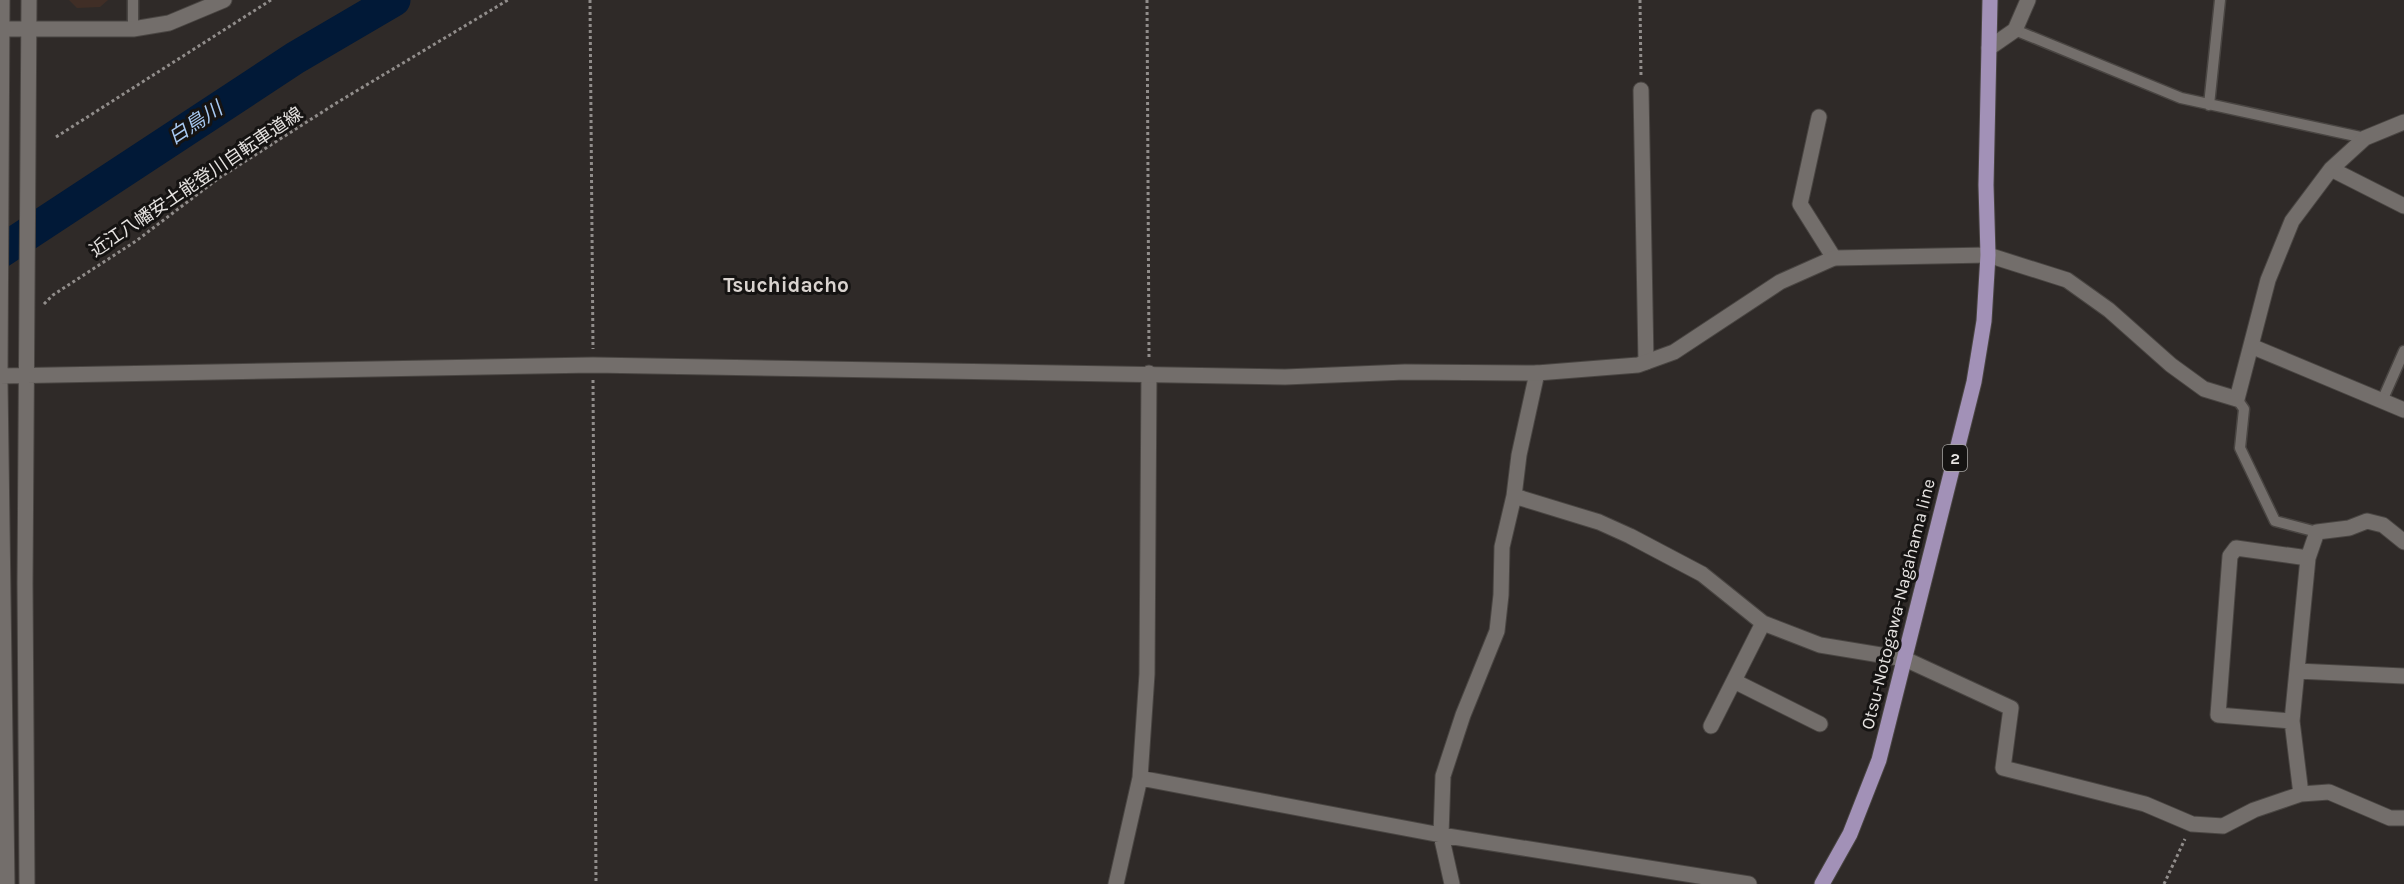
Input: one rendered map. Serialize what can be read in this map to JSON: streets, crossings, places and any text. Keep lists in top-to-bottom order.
{
  "streets": {
    "main road": ["2", "Otsu-Notogawa-Nagahama line"],
    "path": ["近江八幡安土能登川自転車道線"]
  },
  "districts": ["Tsuchidacho"],
  "water": ["白鳥川"]
}
